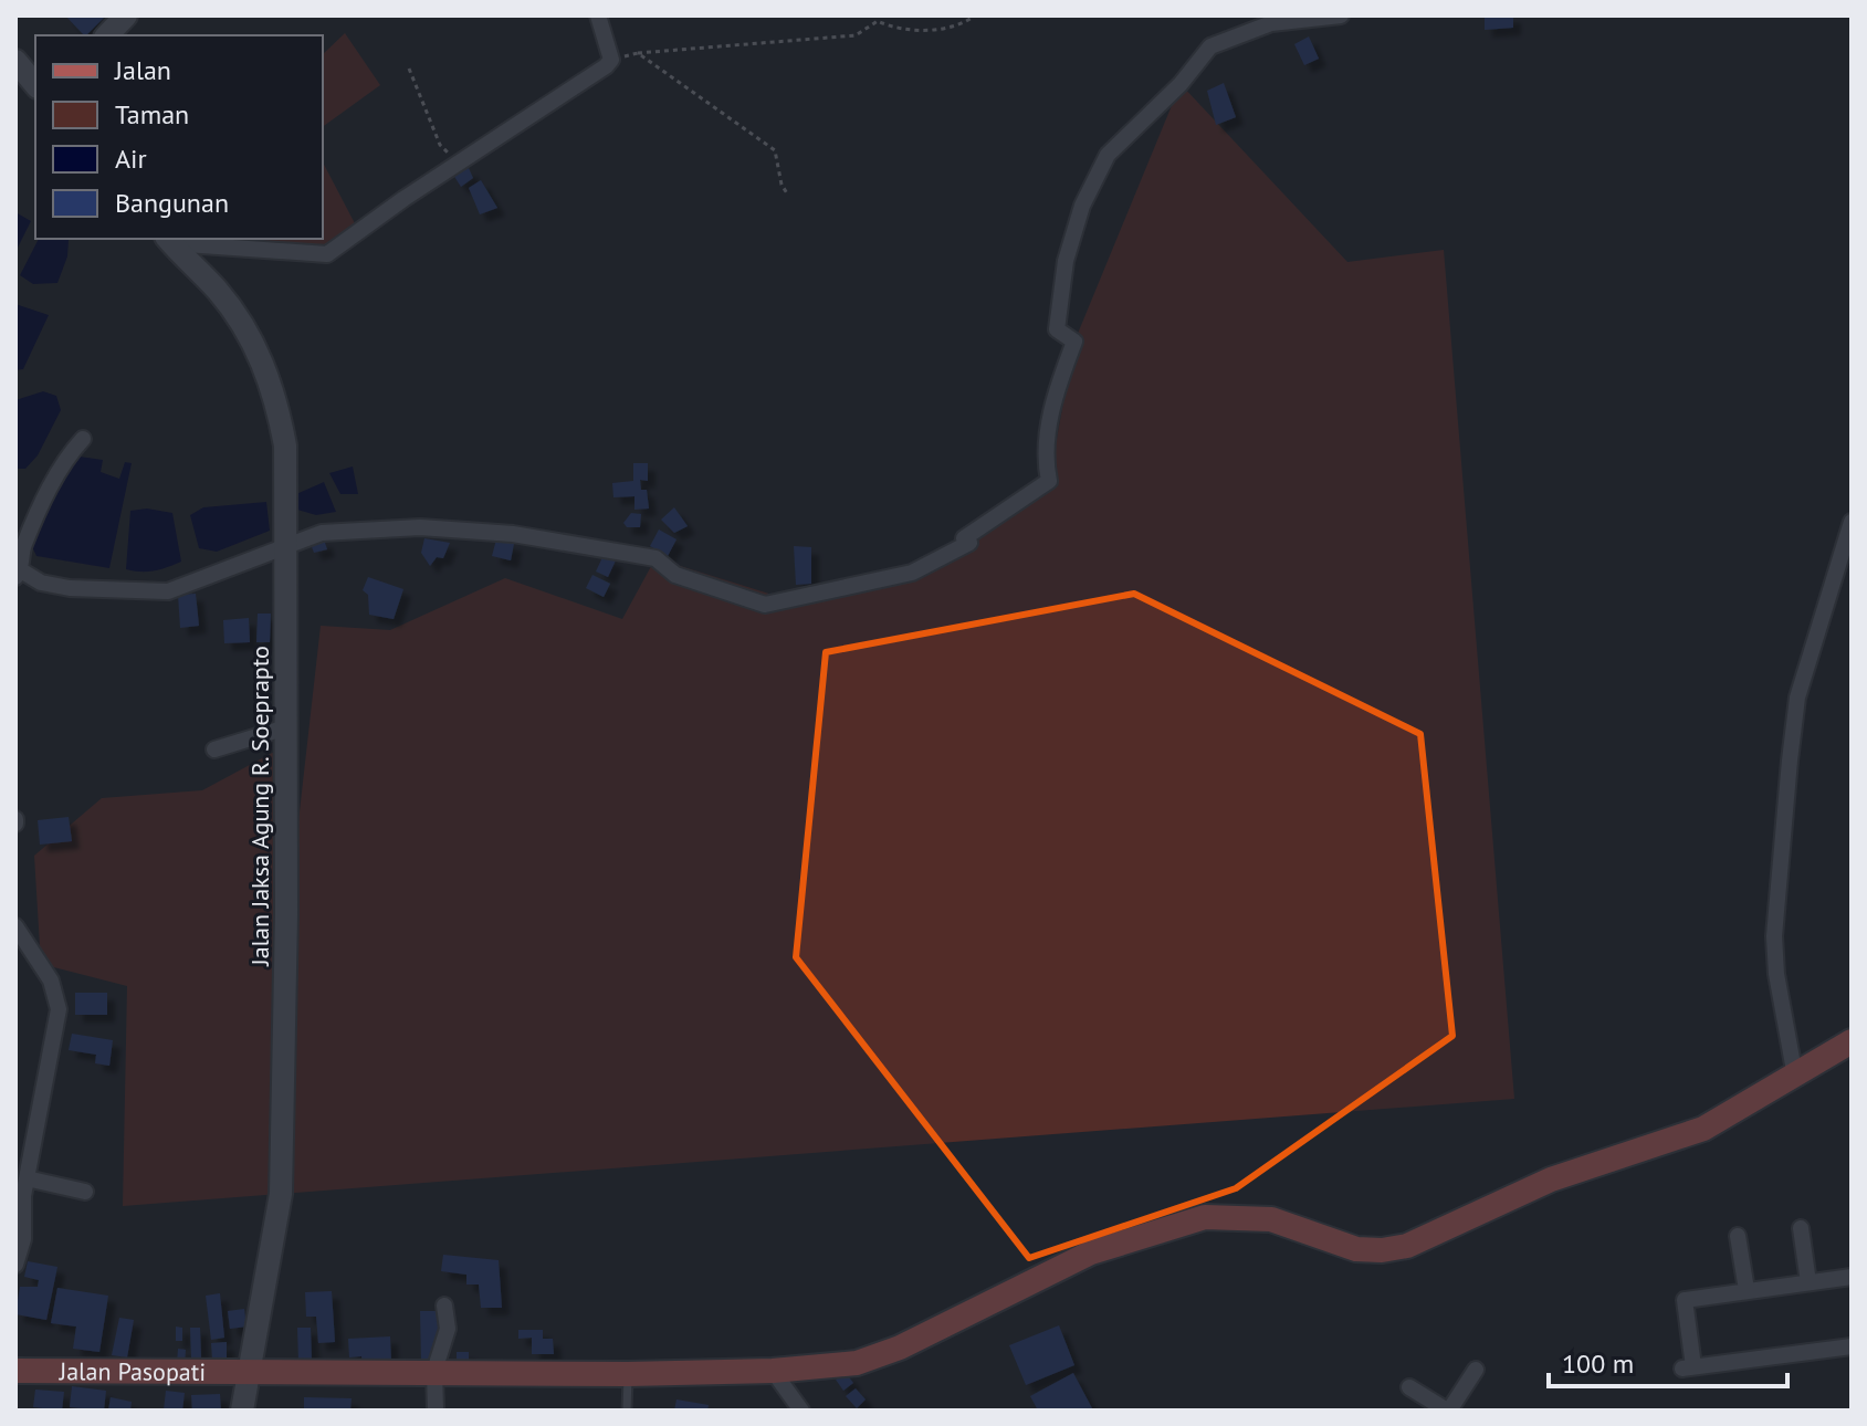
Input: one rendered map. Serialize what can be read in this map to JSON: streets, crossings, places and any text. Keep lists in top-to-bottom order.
{
  "streets": {
    "main road": ["Jalan Pasopati"],
    "street": ["Jalan Jaksa Agung R. Soeprapto"]
  },
  "crossings": [
    ["Jalan Jaksa Agung R. Soeprapto", "Jalan Pasopati"]
  ],
  "legend": [
    "Jalan",
    "Taman",
    "Air",
    "Bangunan"
  ],
  "scale_bar": "100 m"
}
